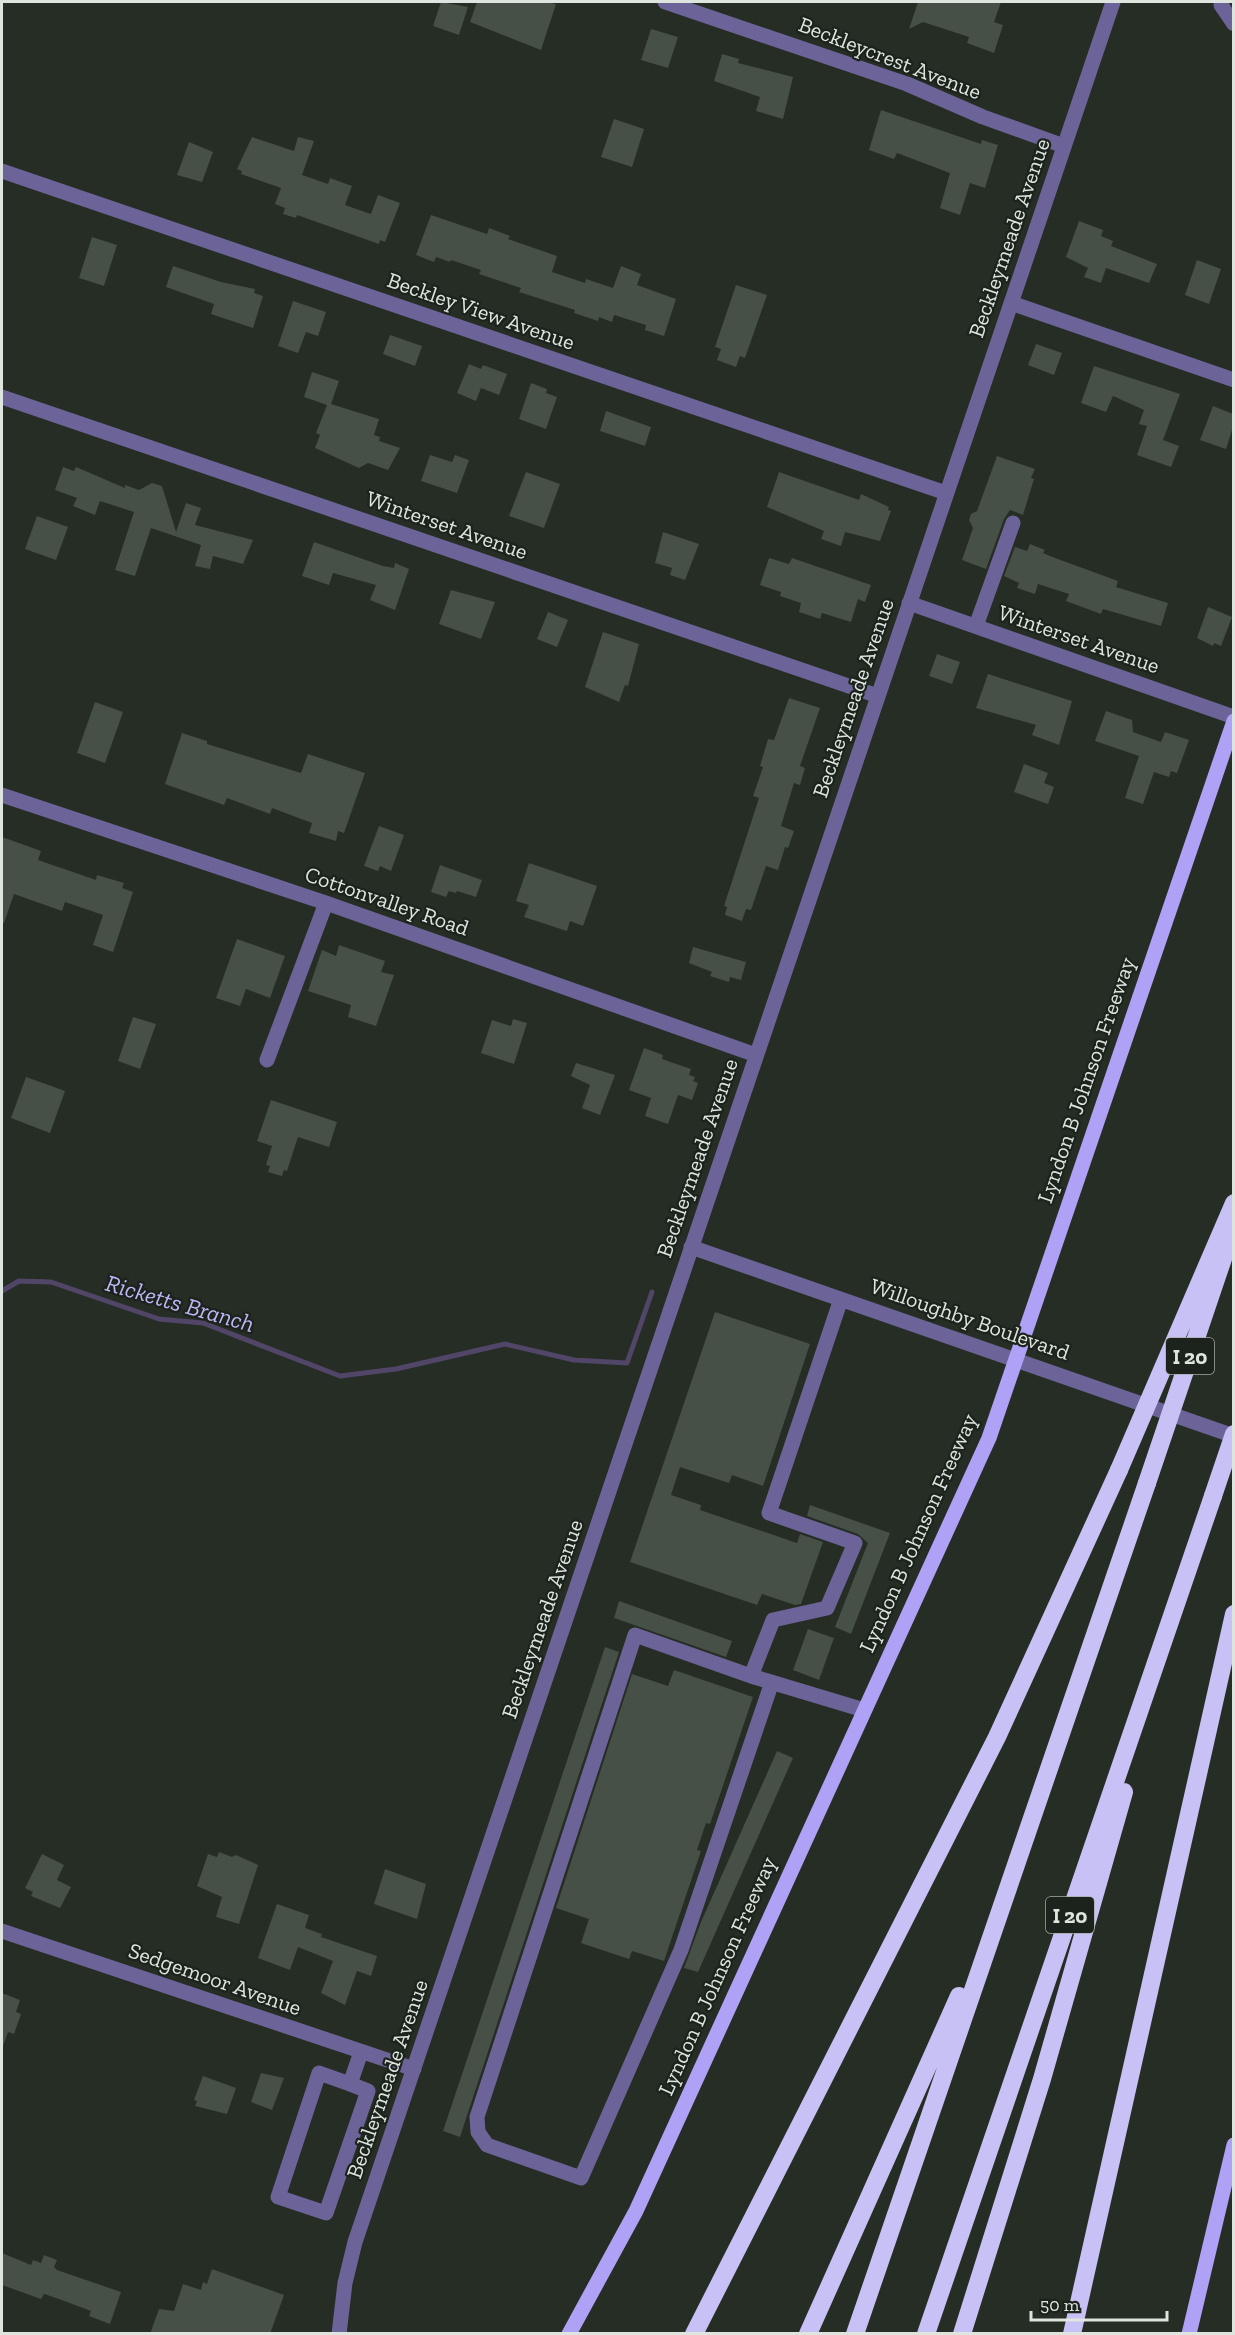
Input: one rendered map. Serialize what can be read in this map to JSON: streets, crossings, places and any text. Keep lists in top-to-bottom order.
{
  "streets": {
    "highway": ["I 20"],
    "main road": ["Lyndon B Johnson Freeway"],
    "street": [
      "Beckleycrest Avenue",
      "Beckleymeade Avenue",
      "Beckley View Avenue",
      "Winterset Avenue",
      "Cottonvalley Road",
      "Willoughby Boulevard",
      "Sedgemoor Avenue"
    ]
  },
  "crossings": [
    ["Beckleycrest Avenue", "Beckleymeade Avenue"],
    ["Beckleymeade Avenue", "Beckley View Avenue"],
    ["Beckleymeade Avenue", "Winterset Avenue"],
    ["Beckleymeade Avenue", "Cottonvalley Road"],
    ["Beckleymeade Avenue", "Willoughby Boulevard"],
    ["Beckleymeade Avenue", "Sedgemoor Avenue"],
    ["Winterset Avenue", "Lyndon B Johnson Freeway"],
    ["Lyndon B Johnson Freeway", "Willoughby Boulevard"],
    ["Willoughby Boulevard", "I 20"]
  ],
  "water": ["Ricketts Branch"],
  "scale_bar": "50 m"
}
